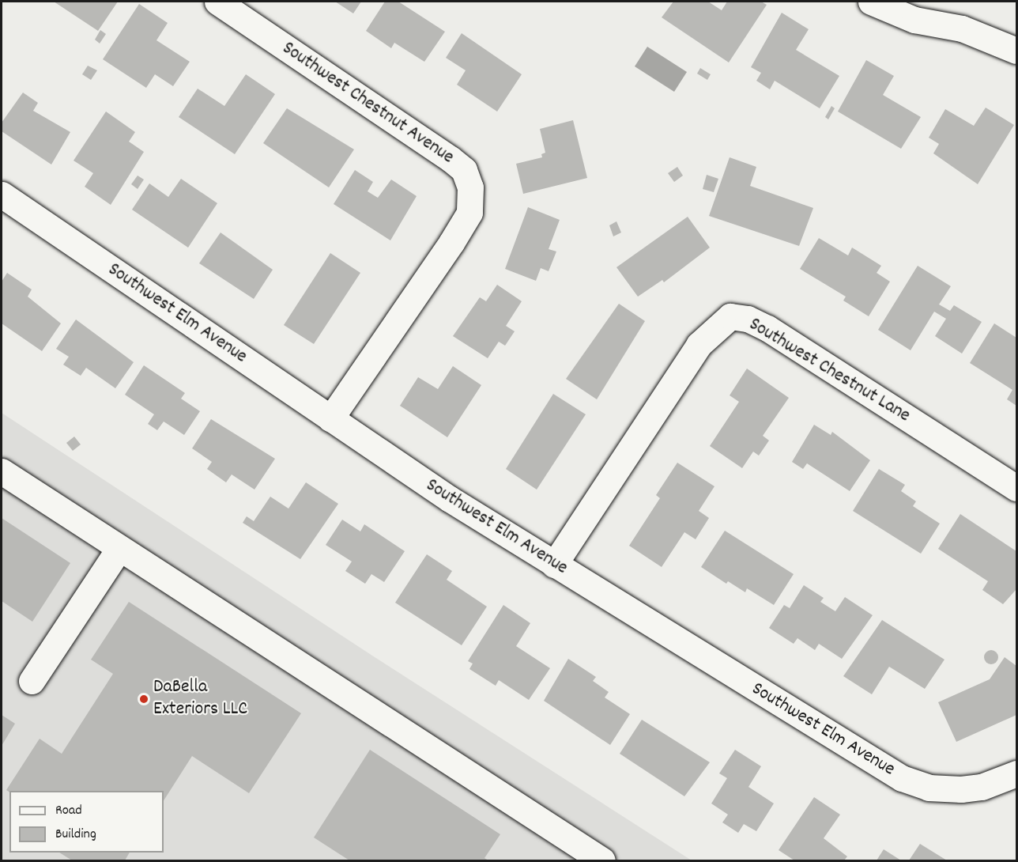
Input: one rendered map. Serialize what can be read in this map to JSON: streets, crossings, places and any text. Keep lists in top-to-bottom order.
{
  "streets": {
    "street": ["Southwest Chestnut Avenue", "Southwest Elm Avenue", "Southwest Chestnut Lane"]
  },
  "crossings": [
    ["Southwest Chestnut Avenue", "Southwest Elm Avenue"],
    ["Southwest Elm Avenue", "Southwest Chestnut Lane"]
  ],
  "places": ["DaBella Exteriors LLC"],
  "legend": ["Road", "Building"]
}
